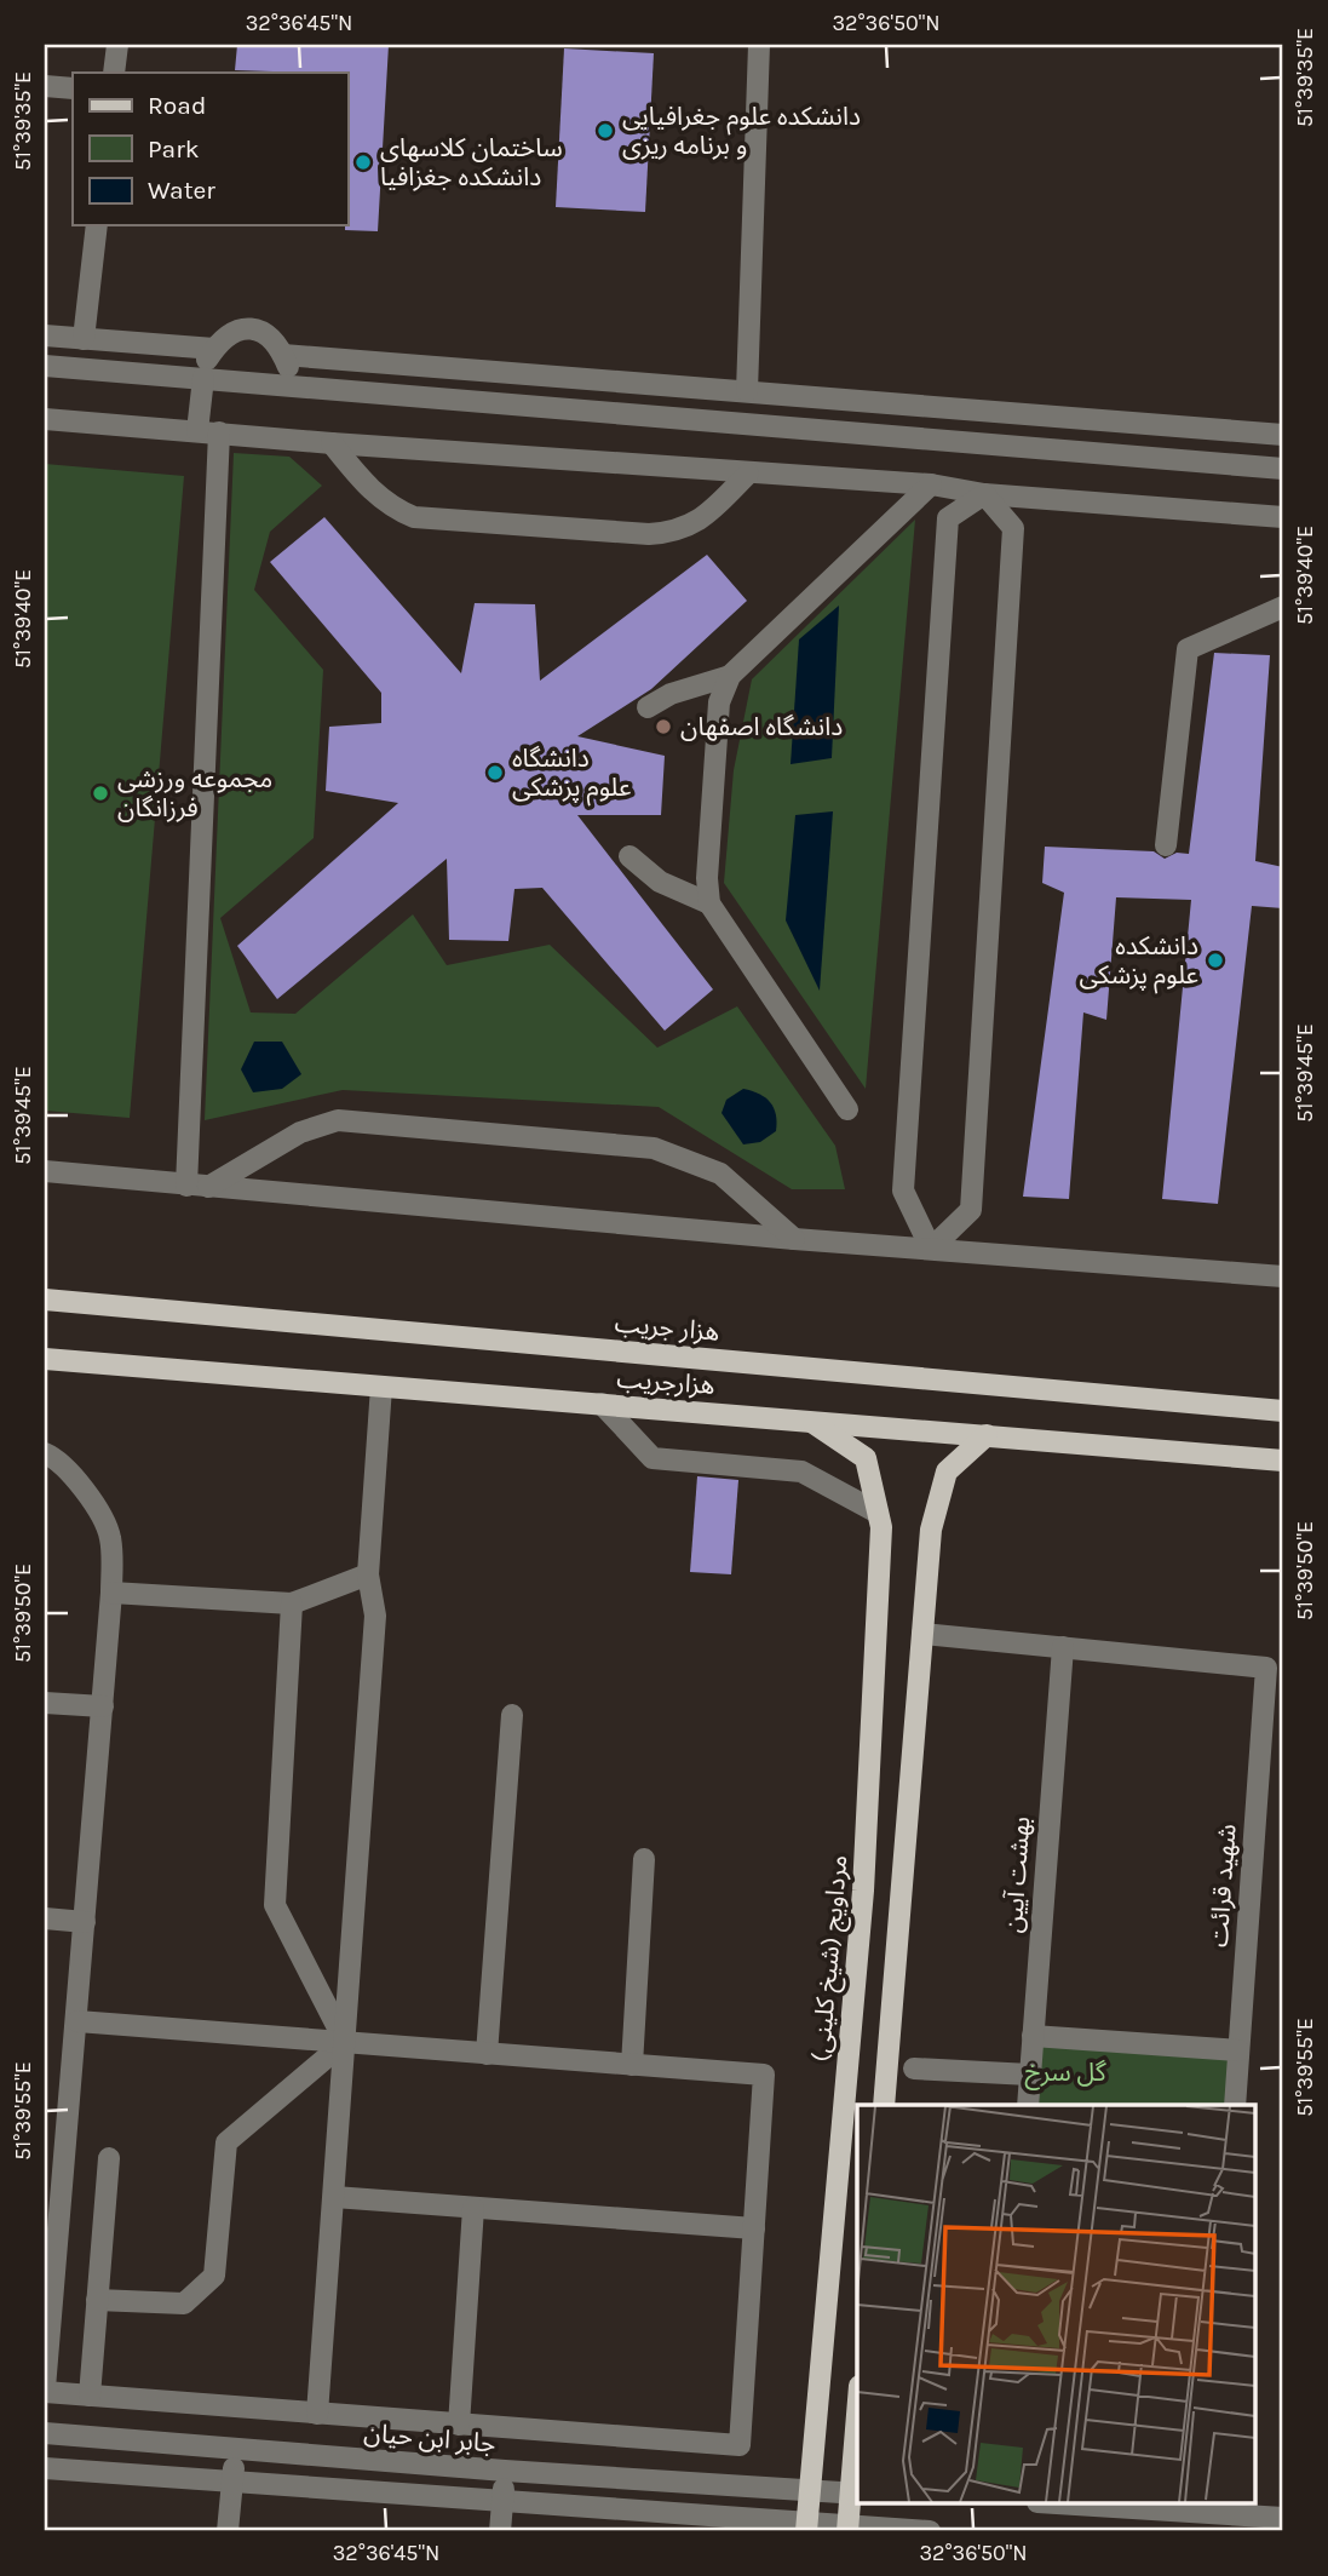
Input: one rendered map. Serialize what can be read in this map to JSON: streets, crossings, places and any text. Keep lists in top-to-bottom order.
{
  "streets": {
    "main road": ["هزار جریب", "هزارجریب", "مرداویج (شیخ کلینی)"],
    "street": ["بهشت آیین", "شهید قرائت", "جابر ابن حیان"]
  },
  "crossings": [
    ["هزارجریب", "مرداویج (شیخ کلینی)"],
    ["بهشت آیین", "شهید قرائت"],
    ["مرداویج (شیخ کلینی)", "جابر ابن حیان"]
  ],
  "parks": ["گل سرخ"],
  "places": [
    "دانشکده علوم جغرافیایی و برنامه ریزی",
    "ساختمان کلاسهای دانشکده جغزافیا",
    "دانشگاه اصفهان",
    "دانشگاه علوم پزشکی",
    "مجموعه ورزشی فرزانگان",
    "دانشکده علوم پزشکی"
  ],
  "legend": ["Road", "Park", "Water"],
  "coordinates": [
    "32°36'45\"N",
    "32°36'50\"N",
    "51°39'35\"E",
    "51°39'40\"E",
    "51°39'45\"E",
    "51°39'50\"E",
    "51°39'55\"E"
  ]
}
